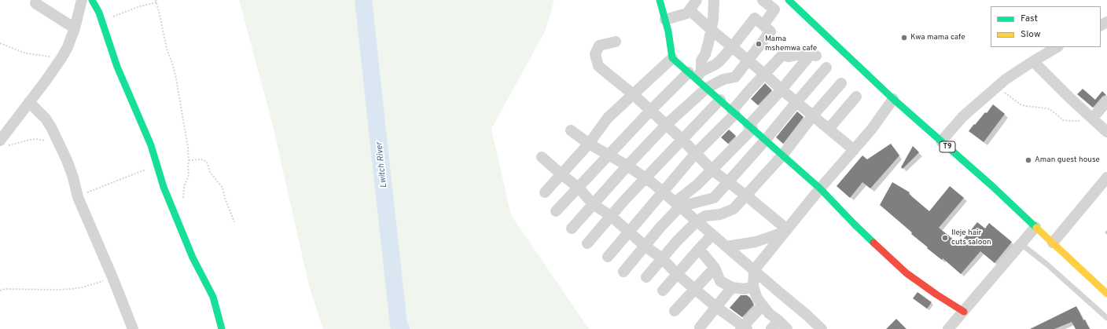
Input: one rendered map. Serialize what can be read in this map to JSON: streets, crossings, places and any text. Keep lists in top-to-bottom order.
{
  "streets": {
    "main road": ["T9"]
  },
  "water": ["Lwitch River"],
  "places": [
    "Kwa mama cafe",
    "Mama mshemwa cafe",
    "Aman guest house",
    "Ileje hair cuts saloon"
  ],
  "legend": ["Fast", "Slow"]
}
